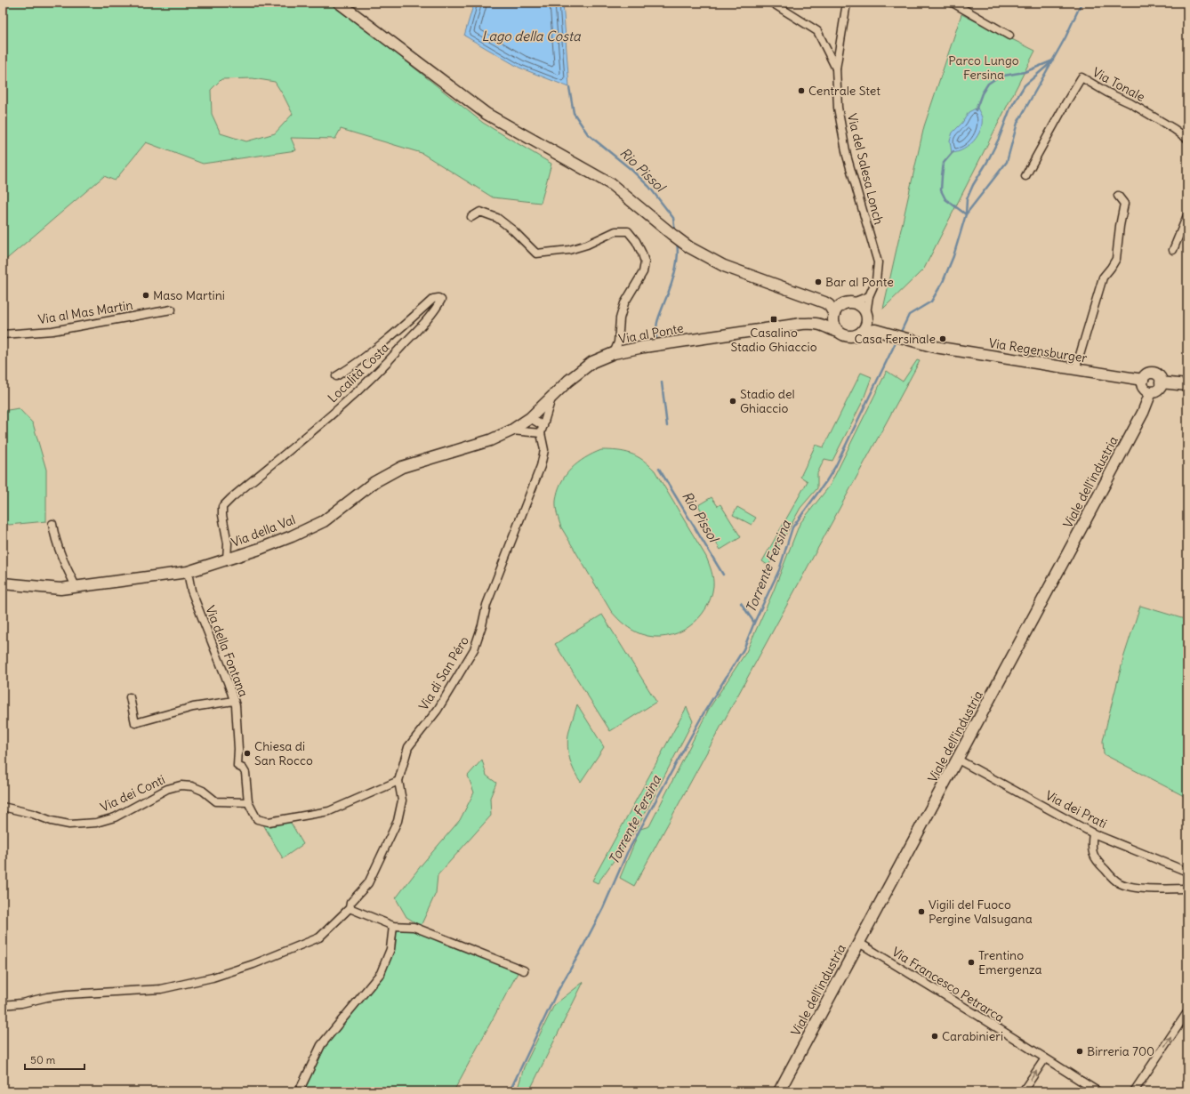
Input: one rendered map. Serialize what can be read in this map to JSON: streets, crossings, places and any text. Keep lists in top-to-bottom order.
{
  "streets": {
    "street": [
      "Via Tonale",
      "Via del Salesa Lonch",
      "Via al Mas Martin",
      "Via al Ponte",
      "Via Regensburger",
      "Località Costa",
      "Viale dell'industria",
      "Via della Val",
      "Via della Fontana",
      "Via di San Péro",
      "Via dei Conti",
      "Via dei Prati",
      "Via Francesco Petrarca"
    ]
  },
  "crossings": [
    ["Via del Salesa Lonch", "Via al Ponte"],
    ["Via al Ponte", "Via della Val"],
    ["Via Regensburger", "Viale dell'industria"],
    ["Località Costa", "Via della Val"],
    ["Viale dell'industria", "Via dei Prati"],
    ["Viale dell'industria", "Via Francesco Petrarca"],
    ["Via della Val", "Via della Fontana"],
    ["Via della Fontana", "Via di San Péro"],
    ["Via della Fontana", "Via dei Conti"]
  ],
  "water": ["Lago della Costa", "Rio Pissol", "Torrente Fersina"],
  "parks": ["Parco Lungo Fersina"],
  "places": {
    "other": [
      "Centrale Stet",
      "Bar al Ponte",
      "Maso Martini",
      "Casa Fersinale",
      "Stadio del Ghiaccio",
      "Chiesa di San Rocco",
      "Vigili del Fuoco Pergine Valsugana",
      "Trentino Emergenza",
      "Carabinieri",
      "Birreria 700"
    ],
    "transit": ["Casalino Stadio Ghiaccio"]
  },
  "scale_bar": "50 m"
}
